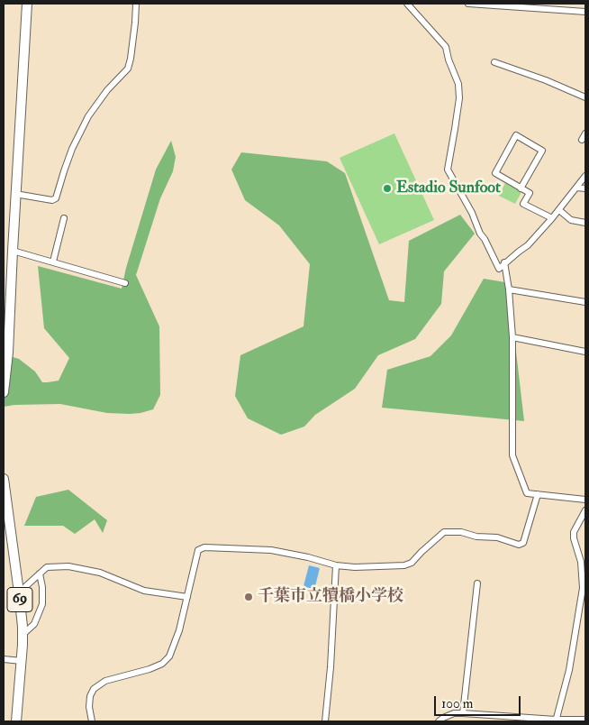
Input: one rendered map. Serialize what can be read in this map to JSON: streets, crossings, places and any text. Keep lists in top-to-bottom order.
{
  "streets": {
    "main road": ["69"]
  },
  "places": ["Estadio Sunfoot", "千葉市立犢橋小学校"],
  "scale_bar": "100 m"
}
